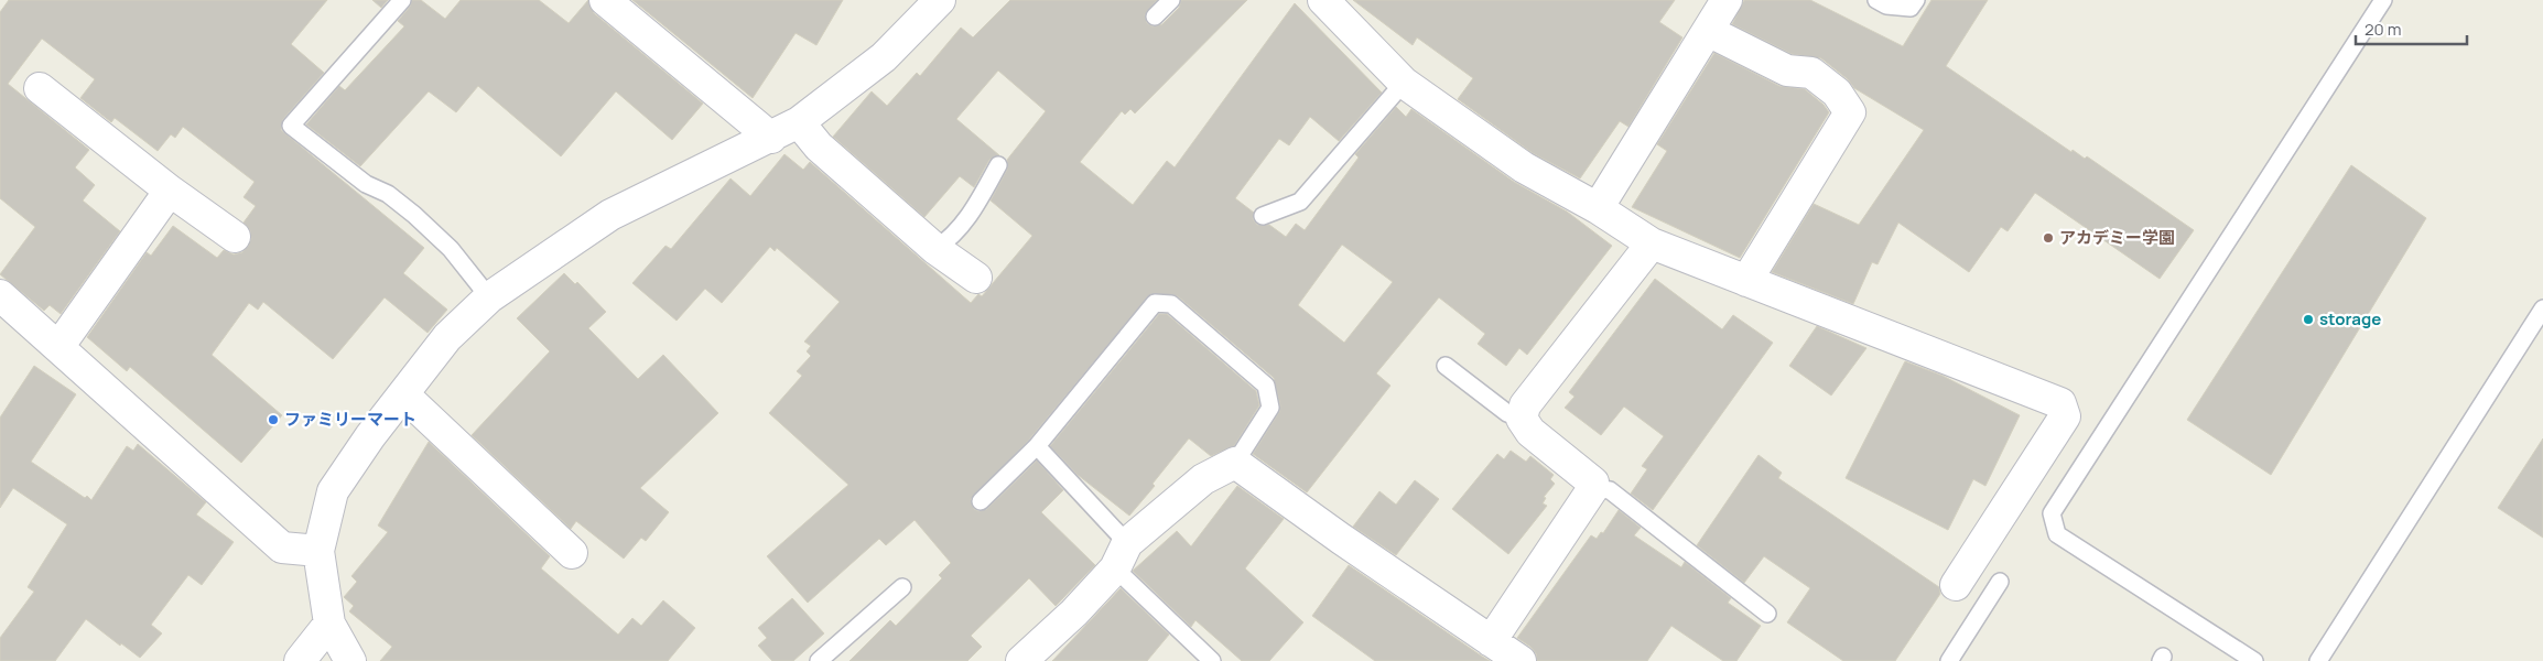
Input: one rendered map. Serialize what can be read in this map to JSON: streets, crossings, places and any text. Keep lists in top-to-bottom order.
{
  "places": ["アカデミー学園", "storage", "ファミリーマート"],
  "scale_bar": "20 m"
}
